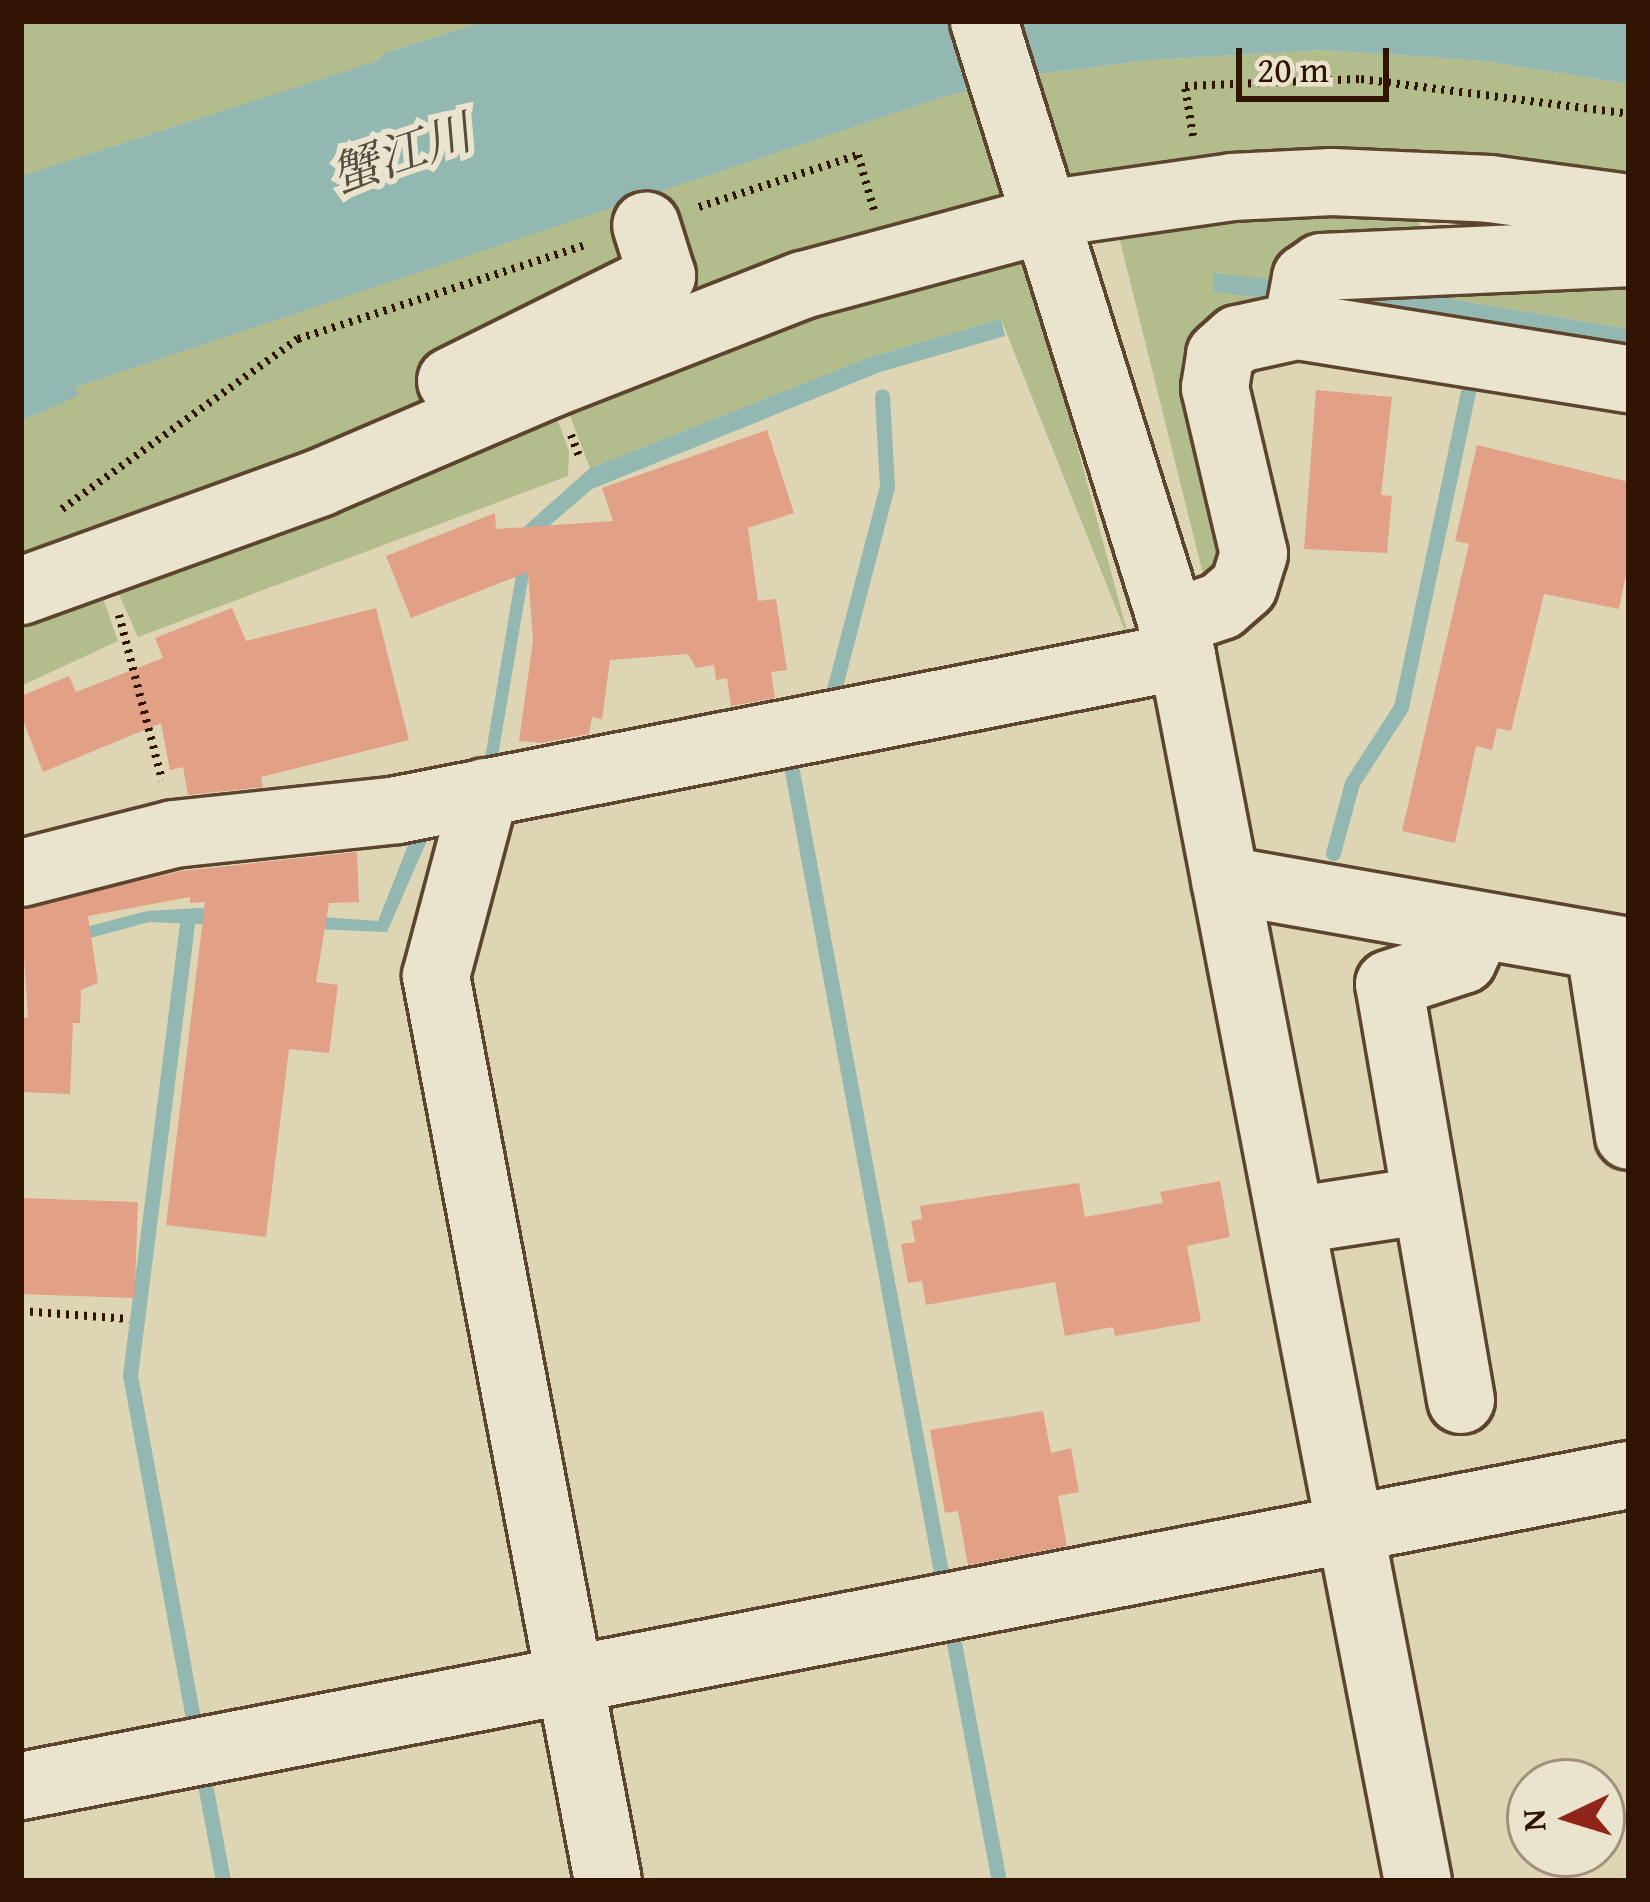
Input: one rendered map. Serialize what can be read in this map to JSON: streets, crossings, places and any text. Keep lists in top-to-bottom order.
{
  "water": ["蟹江川"],
  "scale_bar": "20 m",
  "north": "left"
}
